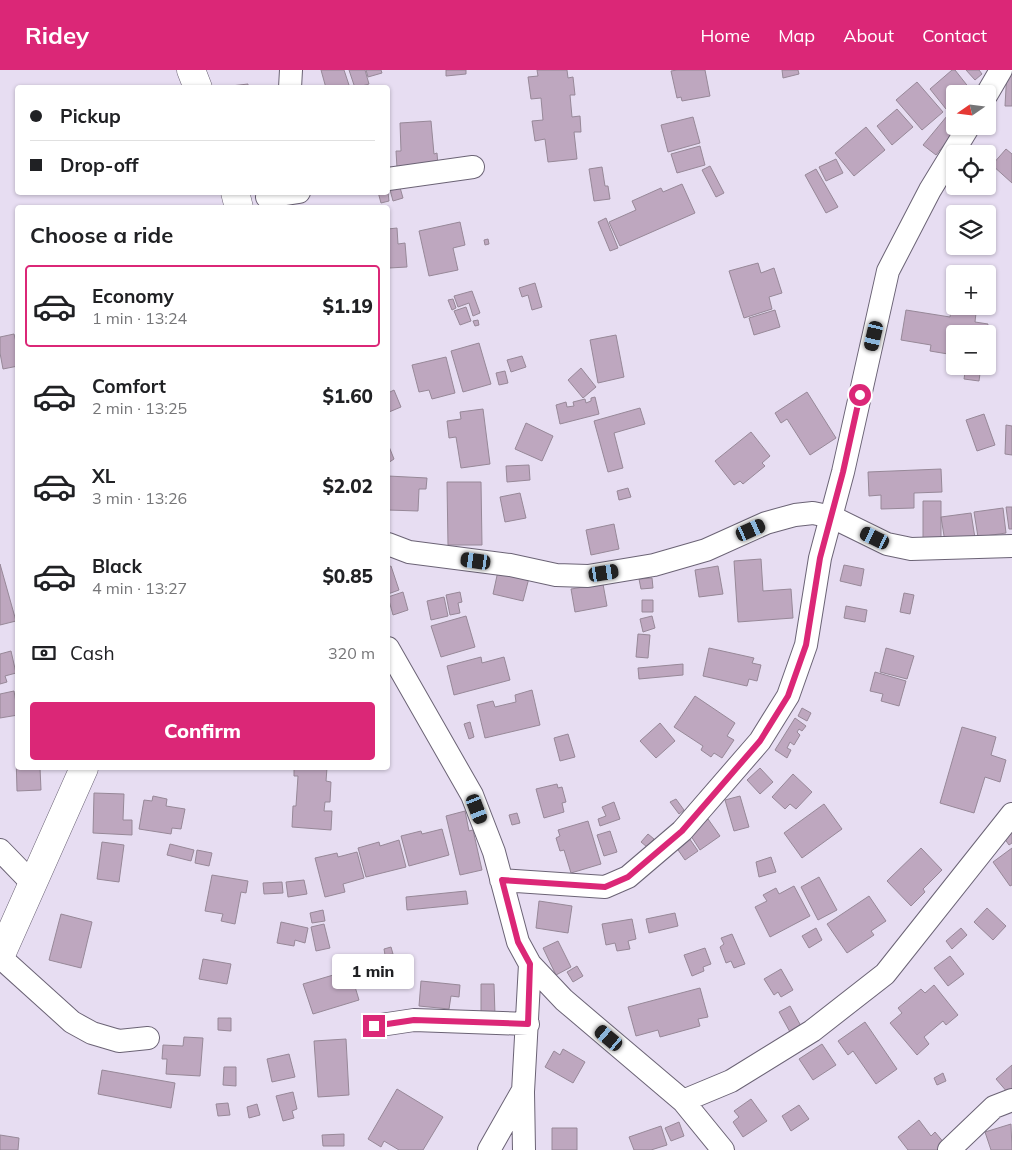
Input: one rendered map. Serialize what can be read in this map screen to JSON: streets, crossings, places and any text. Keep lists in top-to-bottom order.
{
  "north": "left",
  "page": {
    "header": "Ridey",
    "nav": [
      "Home",
      "Map",
      "About",
      "Contact"
    ],
    "map_buttons": ["+", "−"],
    "banner": ["Pickup", "Drop-off"],
    "heading": "Choose a ride",
    "list": [
      {
        "name": "Economy",
        "note": "1 min · 13:24",
        "value": "$1.19"
      },
      {
        "name": "Comfort",
        "note": "2 min · 13:25",
        "value": "$1.60"
      },
      {
        "name": "XL",
        "note": "3 min · 13:26",
        "value": "$2.02"
      },
      {
        "name": "Black",
        "note": "4 min · 13:27",
        "value": "$0.85"
      }
    ],
    "pay": ["Cash", "320 m"],
    "buttons": "Confirm",
    "bubble": "1 min"
  }
}
